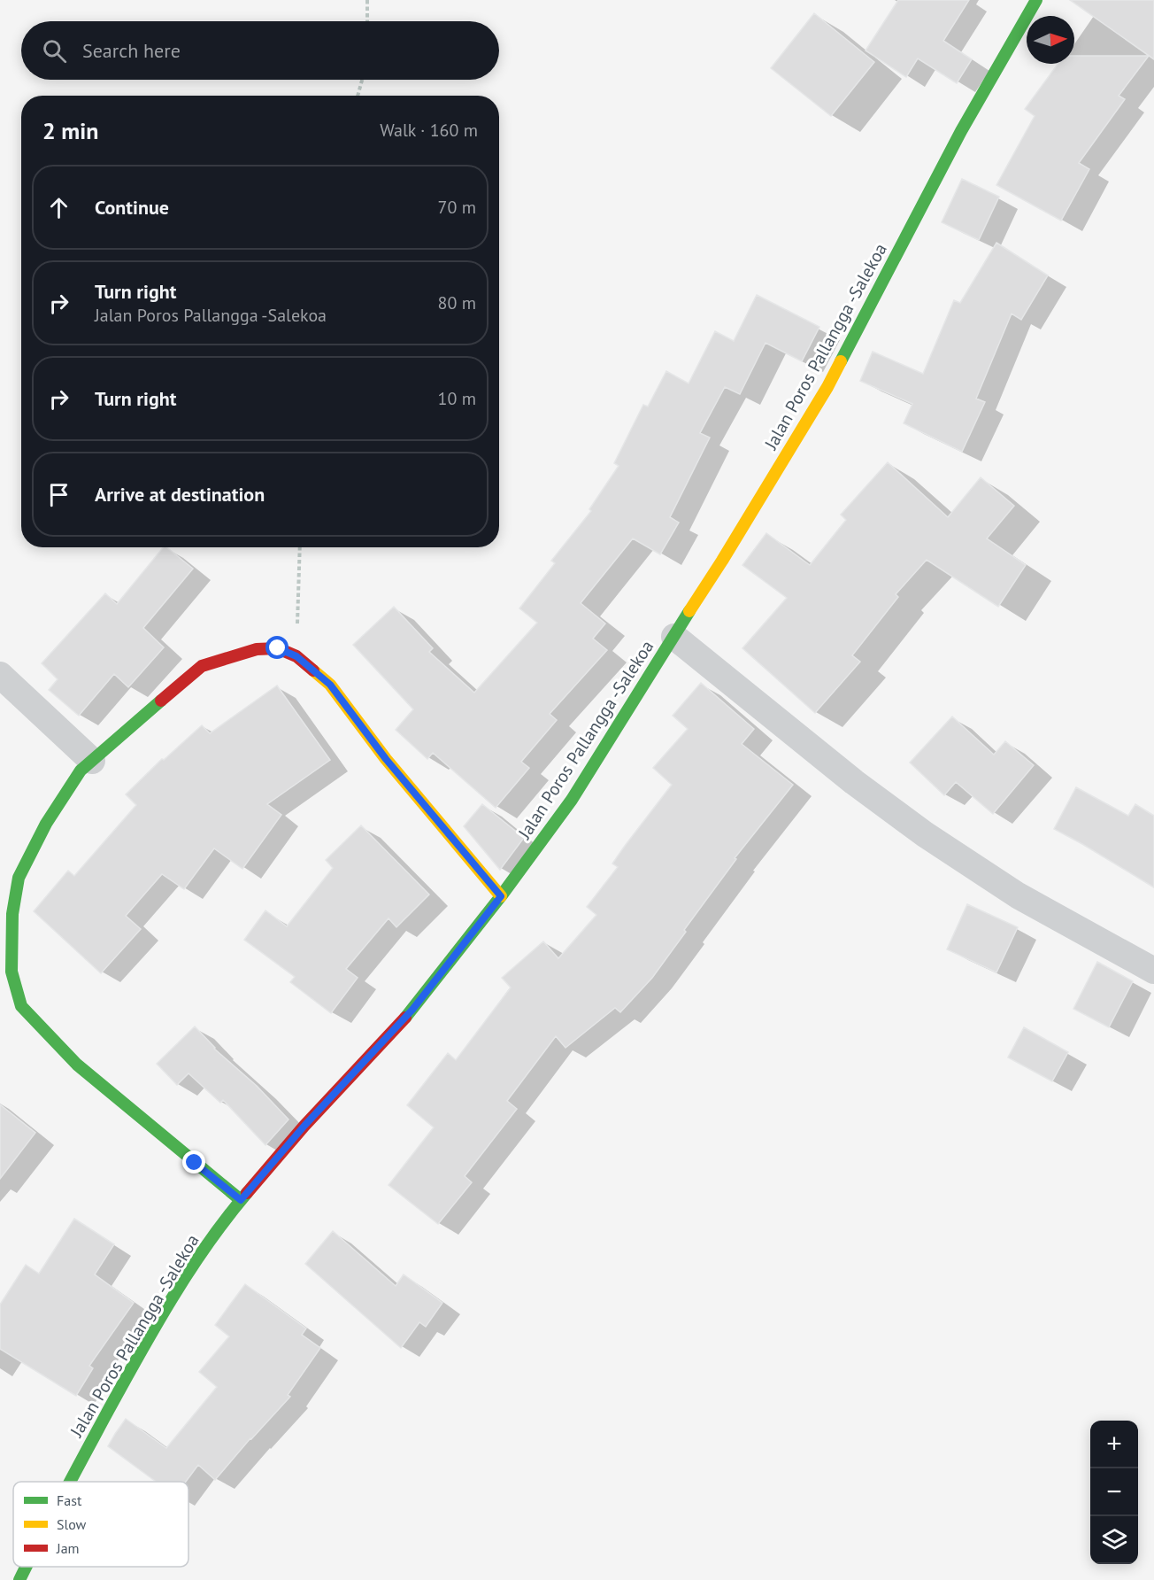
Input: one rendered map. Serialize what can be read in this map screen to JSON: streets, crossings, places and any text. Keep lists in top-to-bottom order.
{
  "streets": {
    "main road": ["Jalan Poros Pallangga -Salekoa"]
  },
  "legend": ["Fast", "Slow", "Jam"],
  "north": "right",
  "page": {
    "search": "Search here",
    "heading": ["2 min", "Walk · 160 m"],
    "list": [
      ["Continue", "70 m"],
      ["Turn right", "Jalan Poros Pallangga -Salekoa", "80 m"],
      ["Turn right", "10 m"],
      "Arrive at destination"
    ],
    "map_buttons": ["+", "−"]
  }
}
